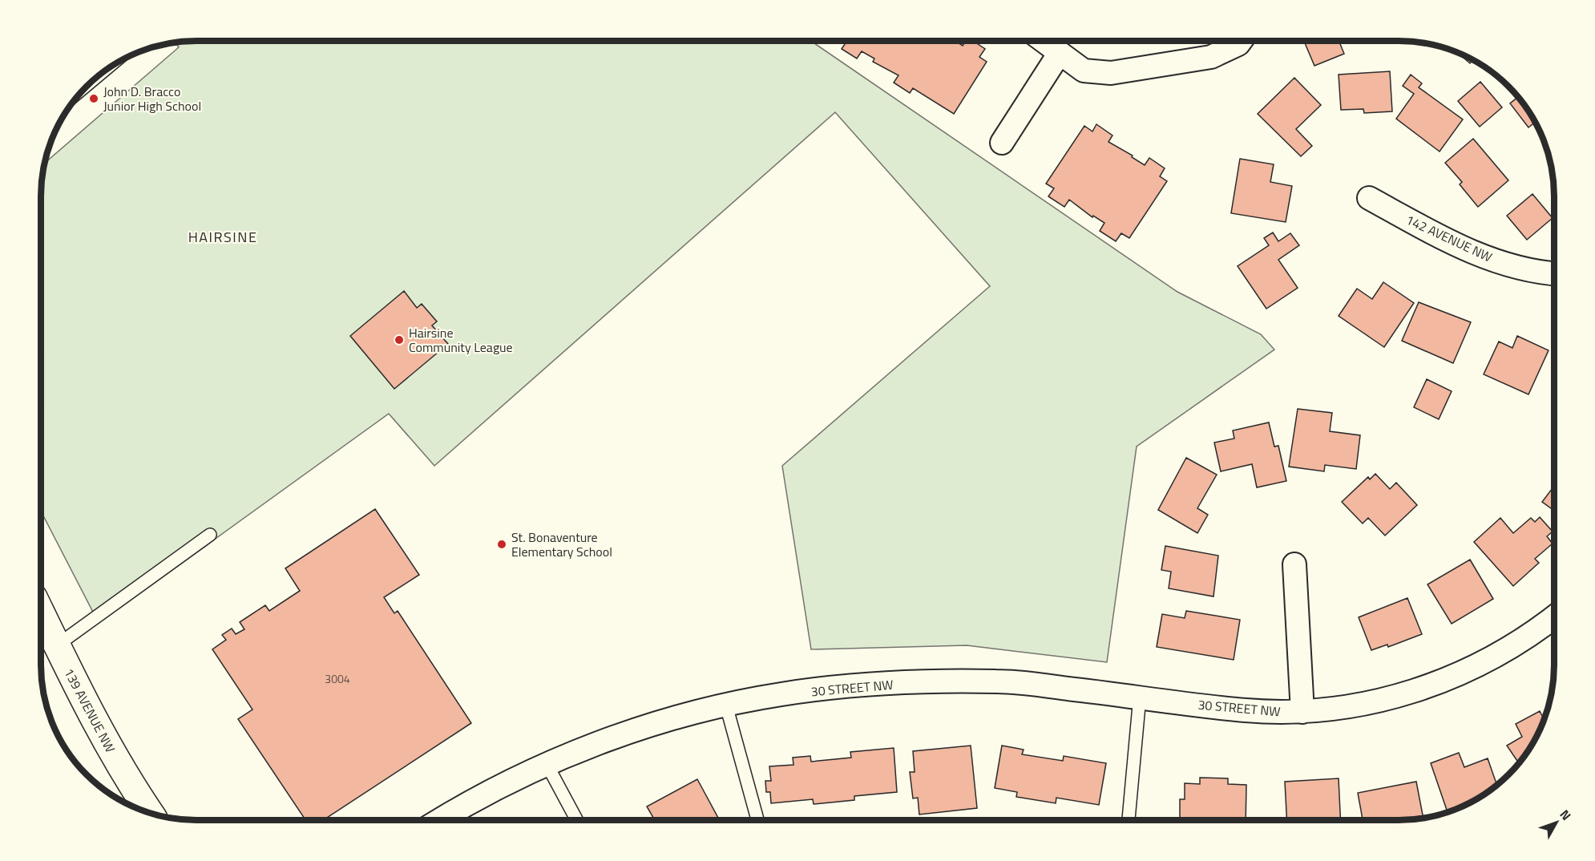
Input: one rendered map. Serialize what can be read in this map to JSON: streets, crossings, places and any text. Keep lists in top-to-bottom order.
{
  "streets": {
    "street": ["142 AVENUE NW", "30 STREET NW", "139 AVENUE NW"]
  },
  "districts": ["HAIRSINE"],
  "places": ["John D. Bracco Junior High School", "Hairsine Community League", "St. Bonaventure Elementary School"],
  "house_numbers": ["3004"],
  "north": "top right"
}
